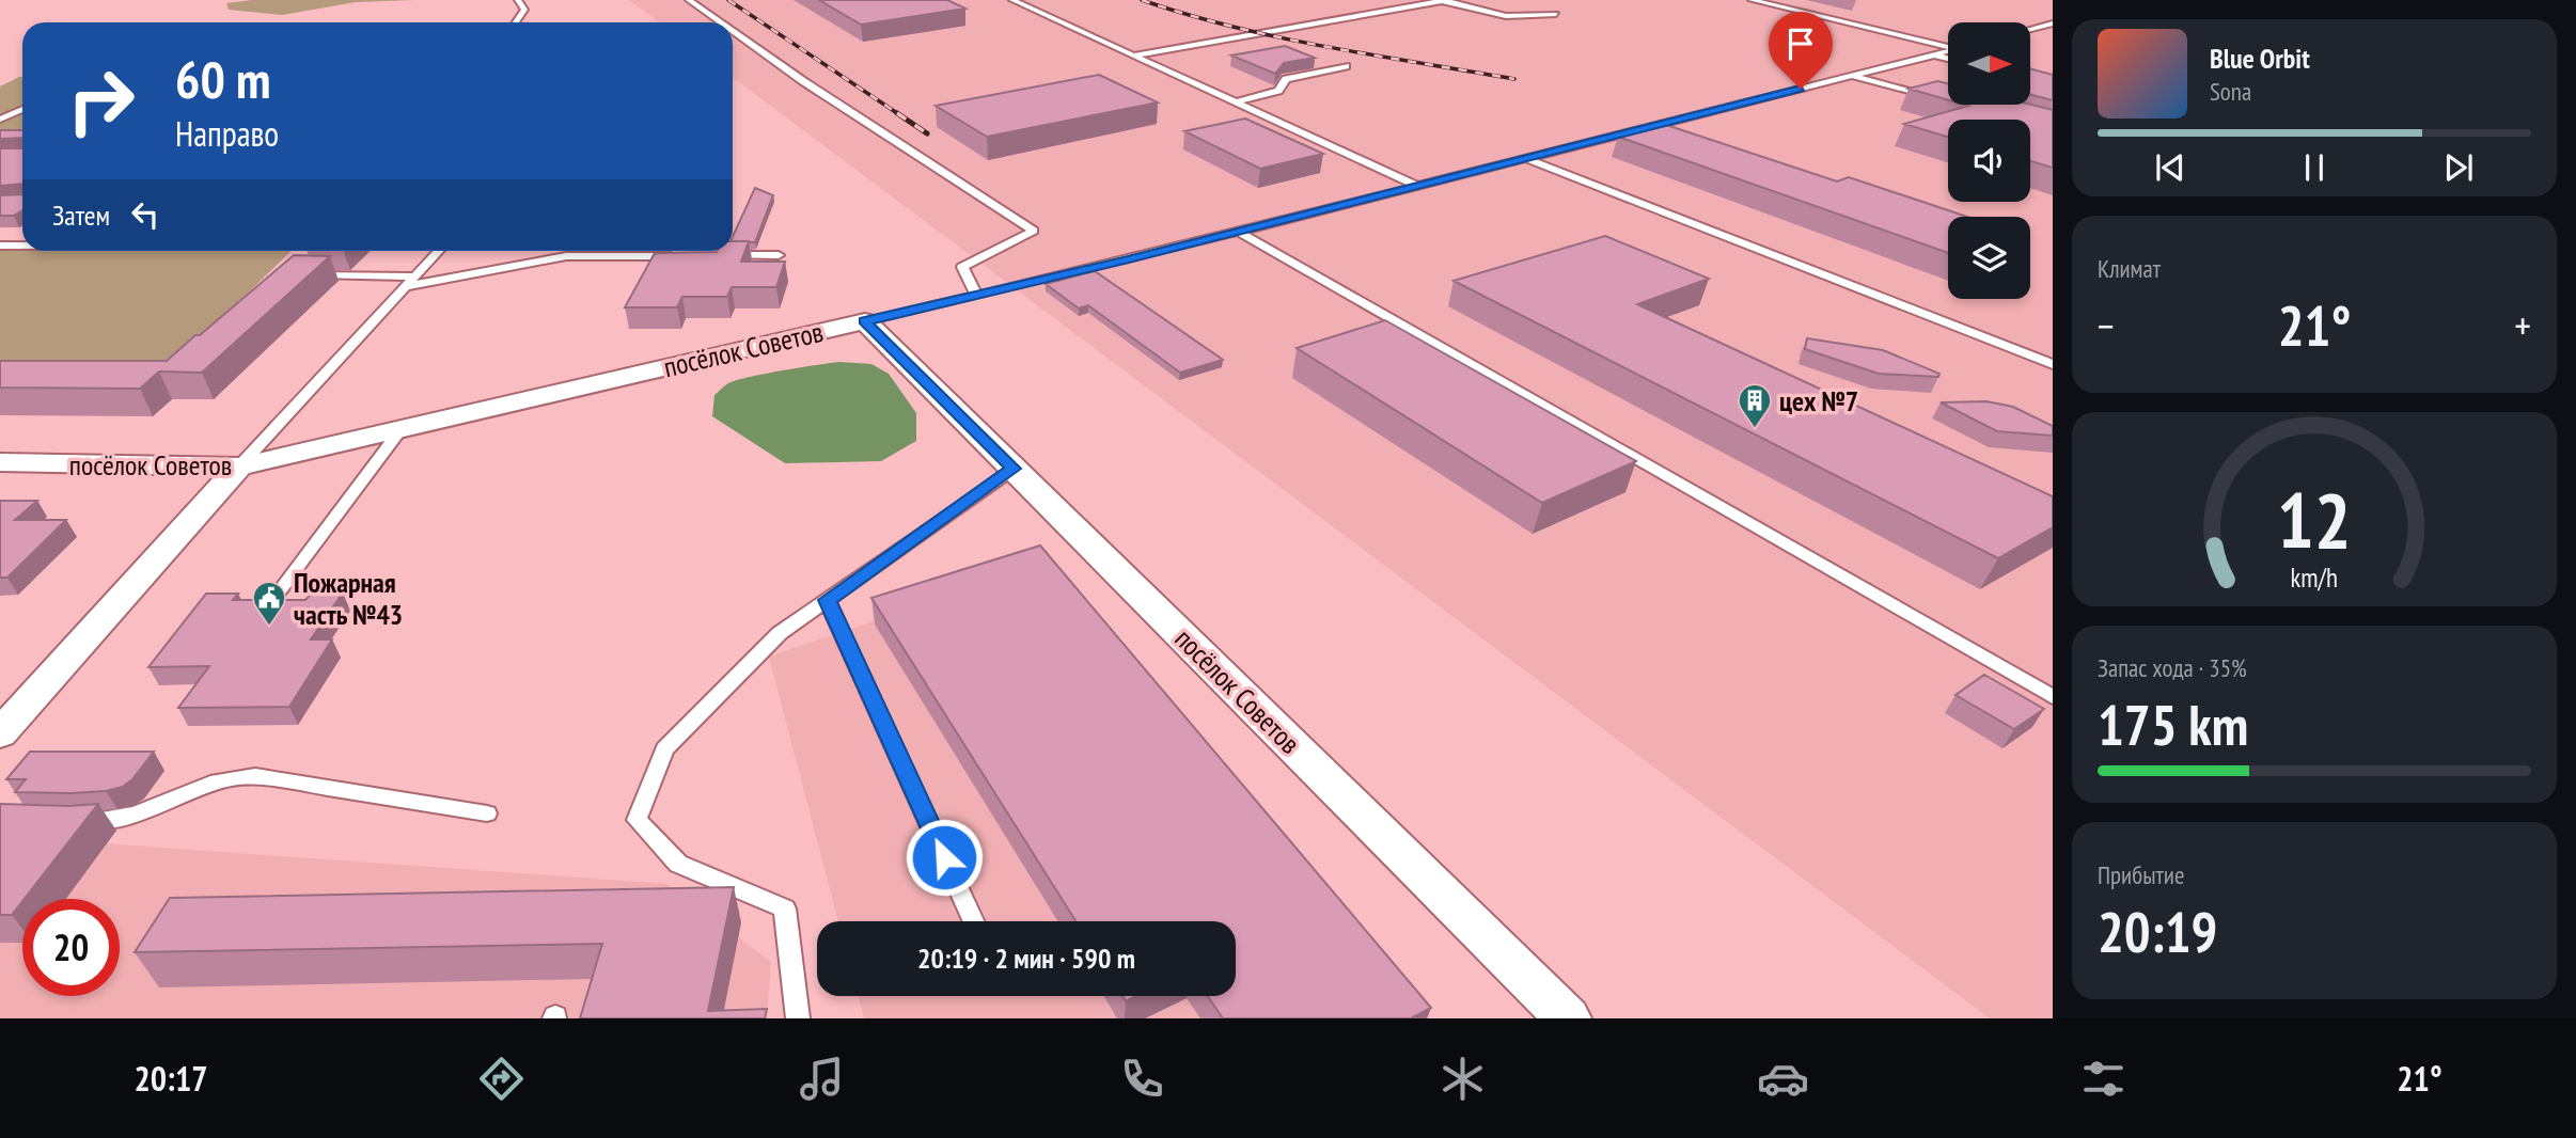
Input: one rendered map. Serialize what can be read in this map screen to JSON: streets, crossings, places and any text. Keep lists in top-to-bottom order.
{
  "streets": {
    "street": ["посёлок Советов"]
  },
  "places": {
    "building": ["цех №7"],
    "public building": ["Пожарная часть №43"]
  },
  "north": "right",
  "page": {
    "turn": ["60 m", "Направо"],
    "song": ["Blue Orbit", "Sona"],
    "then": "Затем",
    "tile": [
      "Климат",
      ["Запас хода · 35%", "175 km"],
      ["Прибытие", "20:19"]
    ],
    "heat": ["−", "21°", "+"],
    "limit": "20",
    "trip": "20:19 · 2 мин · 590 m",
    "tabs": ["20:17", "21°"],
    "gauge": ["12", "km/h"]
  }
}
